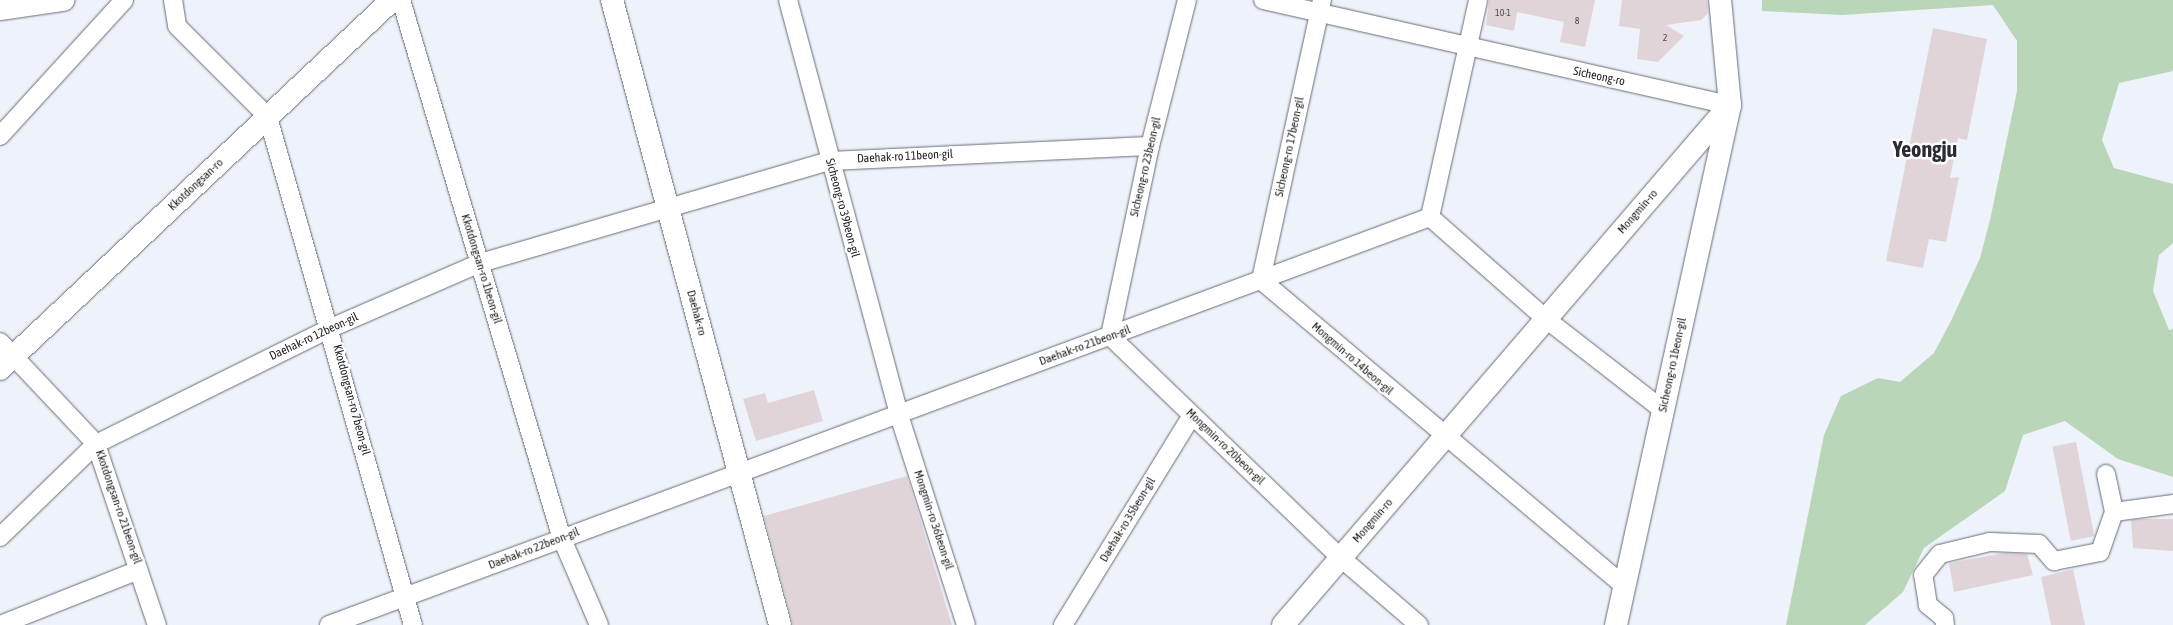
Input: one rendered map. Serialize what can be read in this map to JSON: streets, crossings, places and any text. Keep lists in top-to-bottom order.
{
  "streets": {
    "main road": [
      "Kkotdongsan-ro",
      "Mongmin-ro",
      "Daehak-ro",
      "Sicheong-ro 1beon-gil"
    ],
    "street": [
      "Sicheong-ro",
      "Sicheong-ro 17beon-gil",
      "Daehak-ro 11beon-gil",
      "Sicheong-ro 23beon-gil",
      "Sicheong-ro 39beon-gil",
      "Kkotdongsan-ro 1beon-gil",
      "Daehak-ro 12beon-gil",
      "Daehak-ro 21beon-gil",
      "Mongmin-ro 14beon-gil",
      "Kkotdongsan-ro 7beon-gil",
      "Mongmin-ro 20beon-gil",
      "Kkotdongsan-ro 21beon-gil",
      "Mongmin-ro 36beon-gil",
      "Daehak-ro 35beon-gil",
      "Daehak-ro 22beon-gil"
    ]
  },
  "crossings": [
    ["Sicheong-ro", "Sicheong-ro 17beon-gil"],
    ["Sicheong-ro", "Mongmin-ro"],
    ["Sicheong-ro", "Sicheong-ro 1beon-gil"],
    ["Sicheong-ro 17beon-gil", "Daehak-ro 21beon-gil"],
    ["Sicheong-ro 17beon-gil", "Mongmin-ro 14beon-gil"],
    ["Daehak-ro 11beon-gil", "Sicheong-ro 23beon-gil"],
    ["Daehak-ro 11beon-gil", "Sicheong-ro 39beon-gil"],
    ["Daehak-ro 11beon-gil", "Daehak-ro"],
    ["Daehak-ro 11beon-gil", "Daehak-ro 12beon-gil"],
    ["Sicheong-ro 23beon-gil", "Daehak-ro 21beon-gil"],
    ["Sicheong-ro 23beon-gil", "Mongmin-ro 20beon-gil"],
    ["Kkotdongsan-ro", "Kkotdongsan-ro 7beon-gil"],
    ["Kkotdongsan-ro", "Kkotdongsan-ro 21beon-gil"],
    ["Sicheong-ro 39beon-gil", "Daehak-ro 21beon-gil"],
    ["Sicheong-ro 39beon-gil", "Mongmin-ro 36beon-gil"],
    ["Mongmin-ro", "Mongmin-ro 14beon-gil"],
    ["Mongmin-ro", "Sicheong-ro 1beon-gil"],
    ["Mongmin-ro", "Mongmin-ro 20beon-gil"],
    ["Kkotdongsan-ro 1beon-gil", "Daehak-ro 12beon-gil"],
    ["Kkotdongsan-ro 1beon-gil", "Daehak-ro 22beon-gil"],
    ["Daehak-ro", "Daehak-ro 12beon-gil"],
    ["Daehak-ro", "Daehak-ro 21beon-gil"],
    ["Daehak-ro", "Daehak-ro 22beon-gil"],
    ["Daehak-ro 12beon-gil", "Kkotdongsan-ro 7beon-gil"],
    ["Daehak-ro 12beon-gil", "Kkotdongsan-ro 21beon-gil"],
    ["Daehak-ro 21beon-gil", "Mongmin-ro 14beon-gil"],
    ["Daehak-ro 21beon-gil", "Mongmin-ro 20beon-gil"],
    ["Daehak-ro 21beon-gil", "Mongmin-ro 36beon-gil"],
    ["Daehak-ro 21beon-gil", "Daehak-ro 22beon-gil"],
    ["Kkotdongsan-ro 7beon-gil", "Daehak-ro 22beon-gil"],
    ["Mongmin-ro 20beon-gil", "Daehak-ro 35beon-gil"]
  ],
  "districts": ["Yeongju"],
  "house_numbers": ["10-1", "8", "2"]
}
